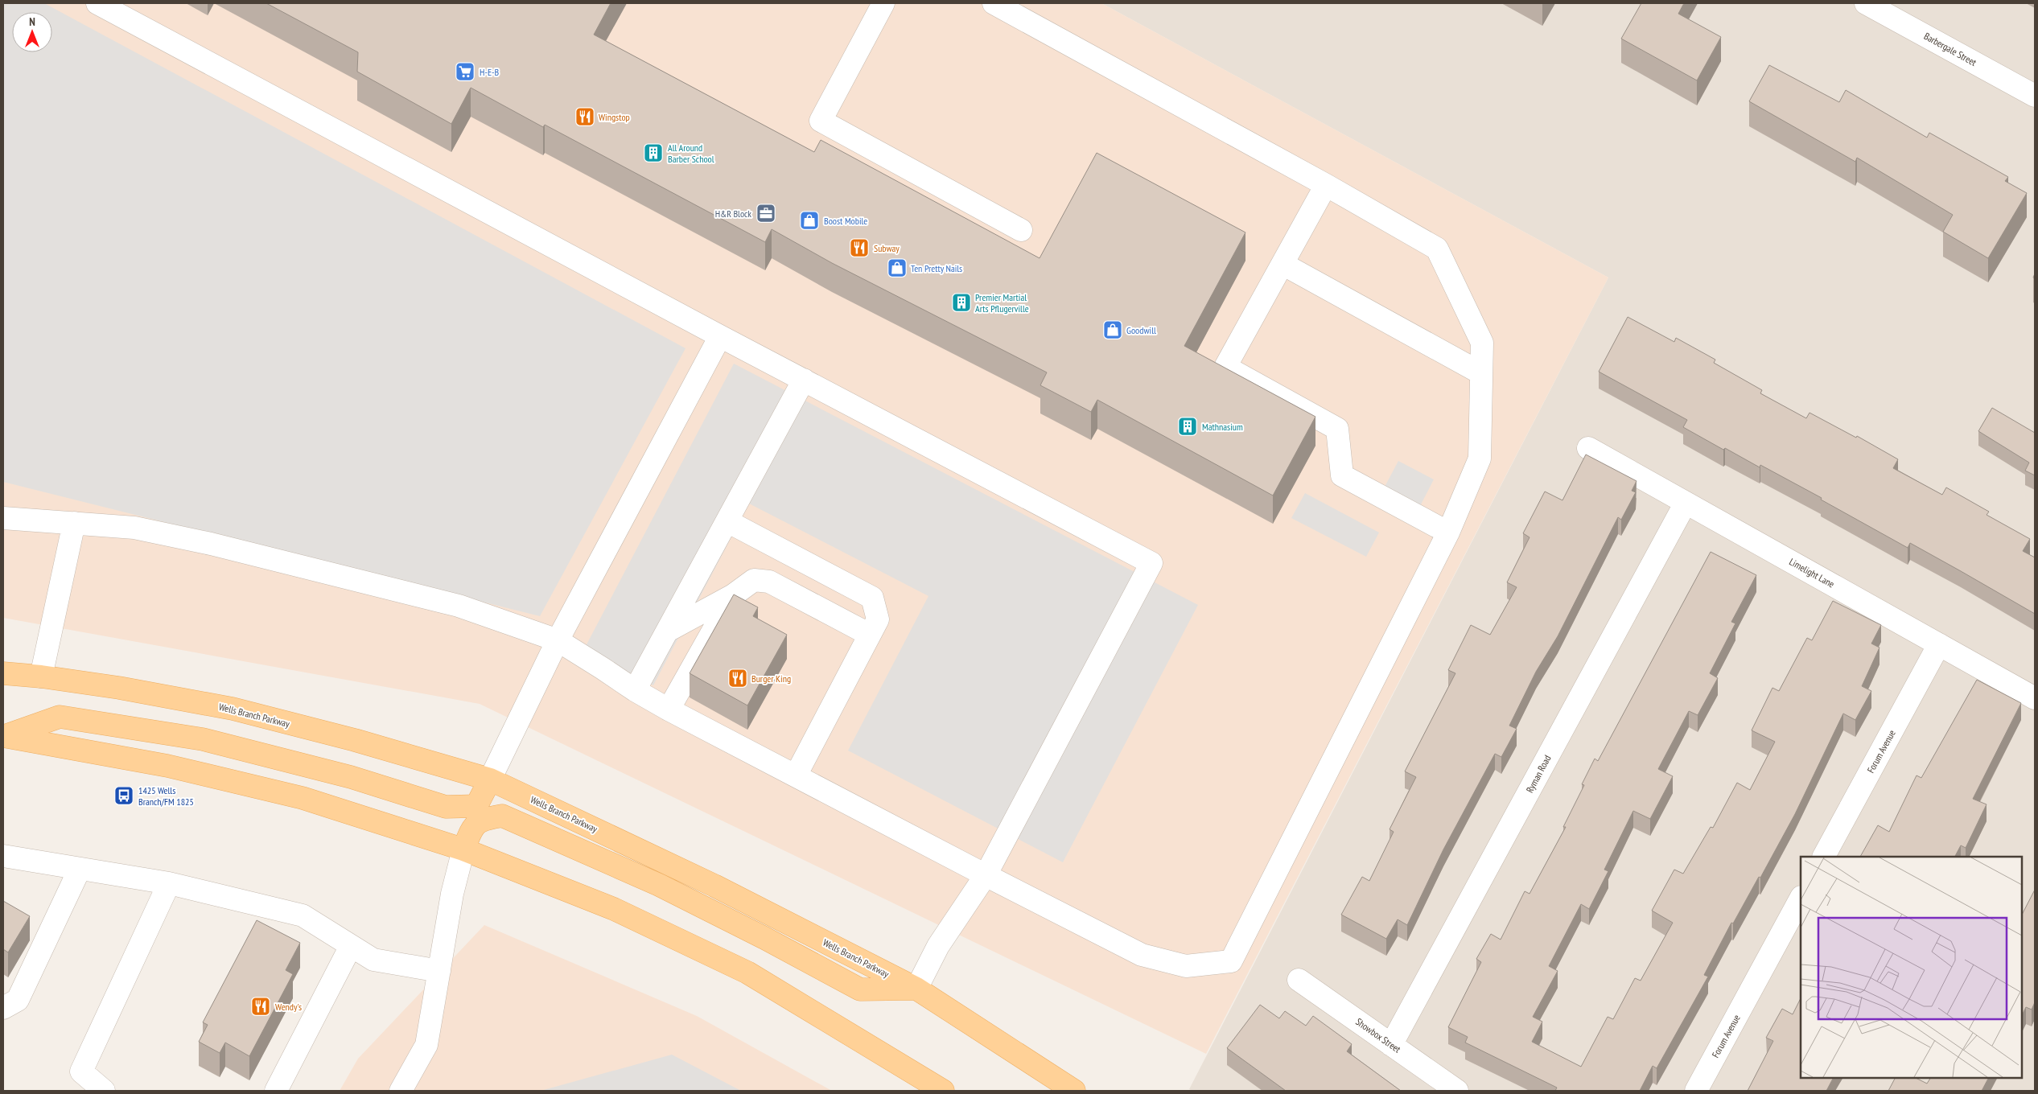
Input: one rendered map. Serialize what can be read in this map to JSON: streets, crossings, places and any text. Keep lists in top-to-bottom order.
{
  "streets": {
    "main road": ["Wells Branch Parkway"],
    "street": [
      "Barbergale Street",
      "Limelight Lane",
      "Forum Avenue",
      "Ryman Road",
      "Showbox Street"
    ]
  },
  "crossings": [
    ["Limelight Lane", "Forum Avenue"],
    ["Limelight Lane", "Ryman Road"],
    ["Ryman Road", "Showbox Street"]
  ],
  "places": {
    "supermarket": ["H-E-B"],
    "restaurant": [
      "Wingstop",
      "Subway",
      "Burger King",
      "Wendy's"
    ],
    "building": ["All Around Barber School", "Premier Martial Arts Pflugerville", "Mathnasium"],
    "office": ["H&R Block"],
    "shop": ["Boost Mobile", "Ten Pretty Nails", "Goodwill"],
    "bus stop": ["1425 Wells Branch/FM 1825"]
  },
  "north": "top"
}
